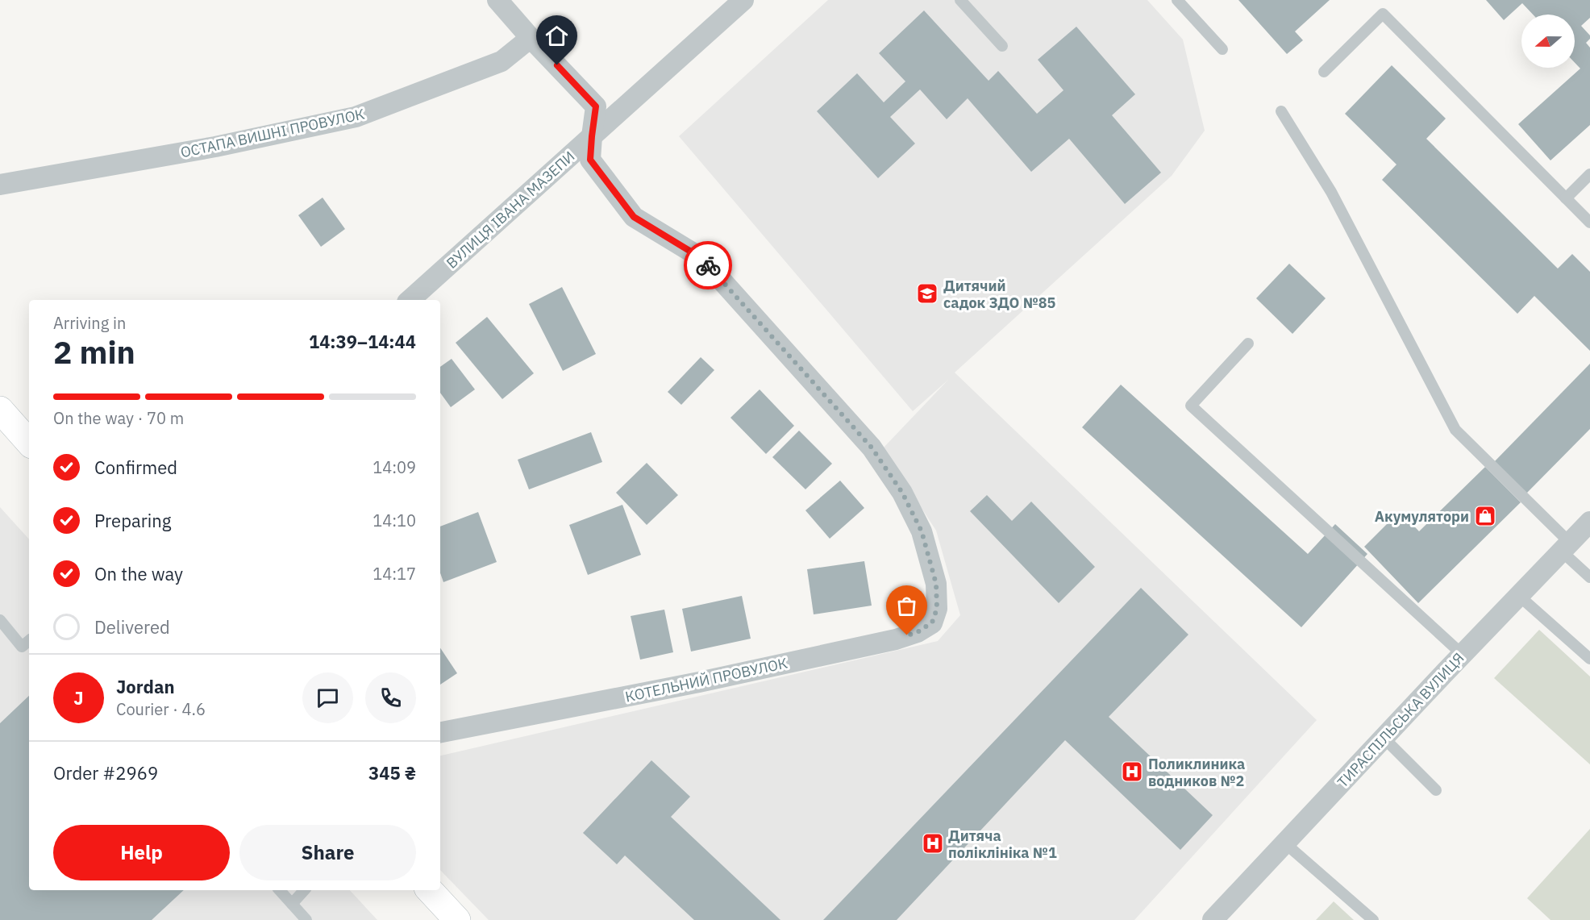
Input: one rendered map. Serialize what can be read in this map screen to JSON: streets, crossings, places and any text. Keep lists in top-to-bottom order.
{
  "streets": {
    "street": [
      "ОСТАПА ВИШНІ ПРОВУЛОК",
      "ВУЛИЦЯ ІВАНА МАЗЕПИ",
      "КОТЕЛЬНИЙ ПРОВУЛОК",
      "ТИРАСПІЛЬСЬКА ВУЛИЦЯ"
    ]
  },
  "crossings": [
    ["ВУЛИЦЯ ІВАНА МАЗЕПИ", "КОТЕЛЬНИЙ ПРОВУЛОК"]
  ],
  "places": {
    "school or university": ["Дитячий садок ЗДО №85"],
    "shop": ["Акумулятори"],
    "hospital": ["Поликлиника водников №2", "Дитяча поліклініка №1"]
  },
  "north": "left",
  "page": {
    "heading": ["2 min", "Arriving in", "14:39–14:44"],
    "panel": [
      "Jordan",
      "Courier · 4.6",
      "Order #2969",
      "345 ₴"
    ],
    "bar": "On the way · 70 m",
    "list": [
      ["Confirmed", "14:09"],
      ["Preparing", "14:10"],
      ["On the way", "14:17"],
      "Delivered"
    ],
    "round": "J",
    "buttons": ["Help", "Share"]
  }
}
